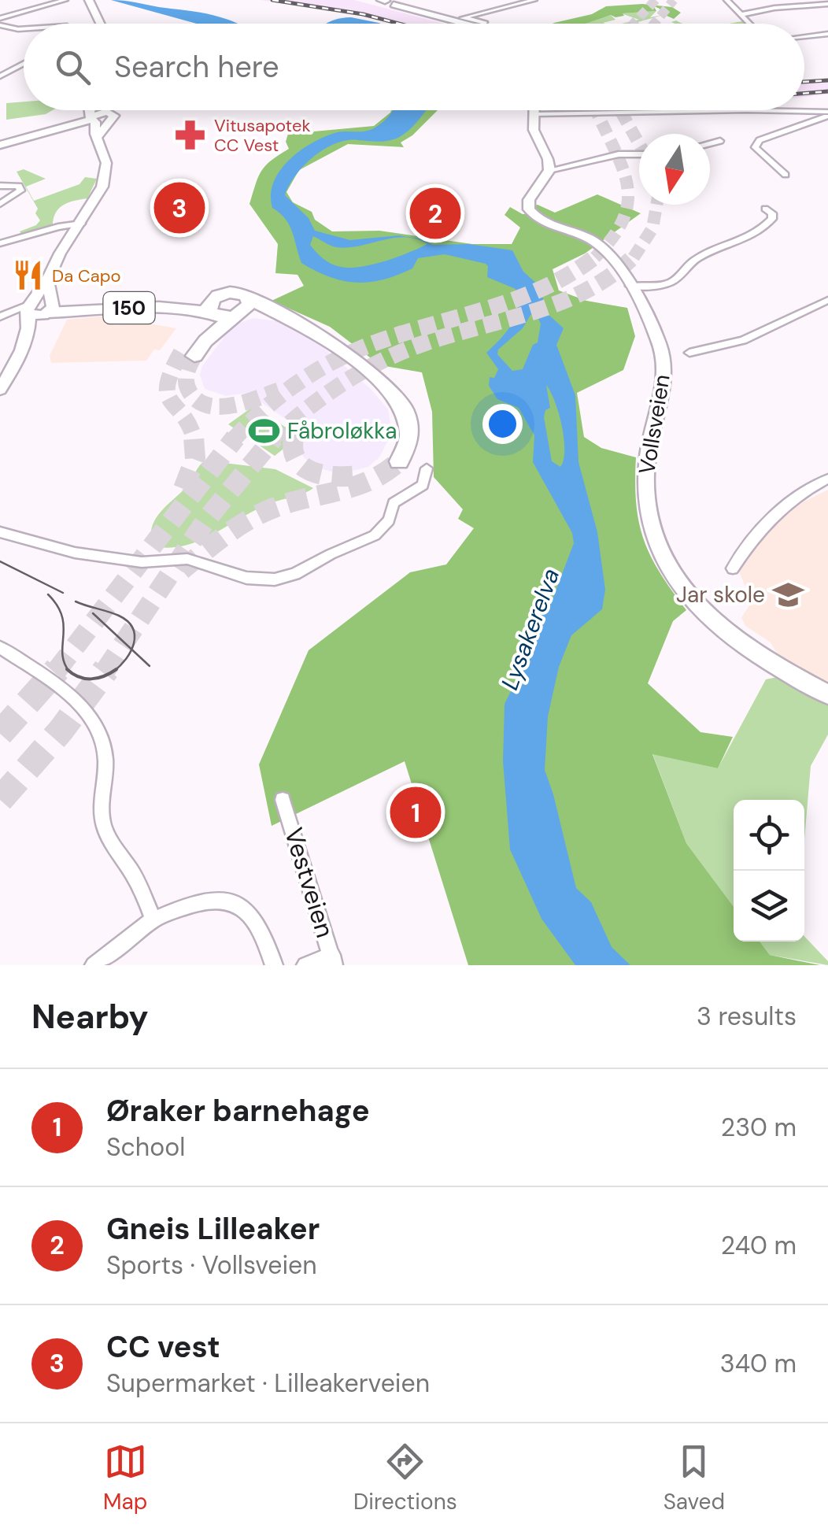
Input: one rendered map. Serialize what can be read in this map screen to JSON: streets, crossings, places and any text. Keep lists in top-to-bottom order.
{
  "streets": {
    "highway": ["150"],
    "main road": ["Vollsveien"],
    "street": ["Vestveien"]
  },
  "water": ["Lysakerelva"],
  "places": {
    "pharmacy": ["Vitusapotek CC Vest"],
    "restaurant": ["Da Capo"],
    "sports": ["Fåbroløkka"],
    "school or university": ["Jar skole"]
  },
  "north": "bottom",
  "page": {
    "search": "Search here",
    "pins": ["3", "2", "1"],
    "heading": ["Nearby", "3 results"],
    "list": [
      {
        "mark": "1",
        "name": "Øraker barnehage",
        "note": "School",
        "value": "230 m"
      },
      {
        "mark": "2",
        "name": "Gneis Lilleaker",
        "note": "Sports · Vollsveien",
        "value": "240 m"
      },
      {
        "mark": "3",
        "name": "CC vest",
        "note": "Supermarket · Lilleakerveien",
        "value": "340 m"
      }
    ],
    "nav": ["Map", "Directions", "Saved"]
  }
}
